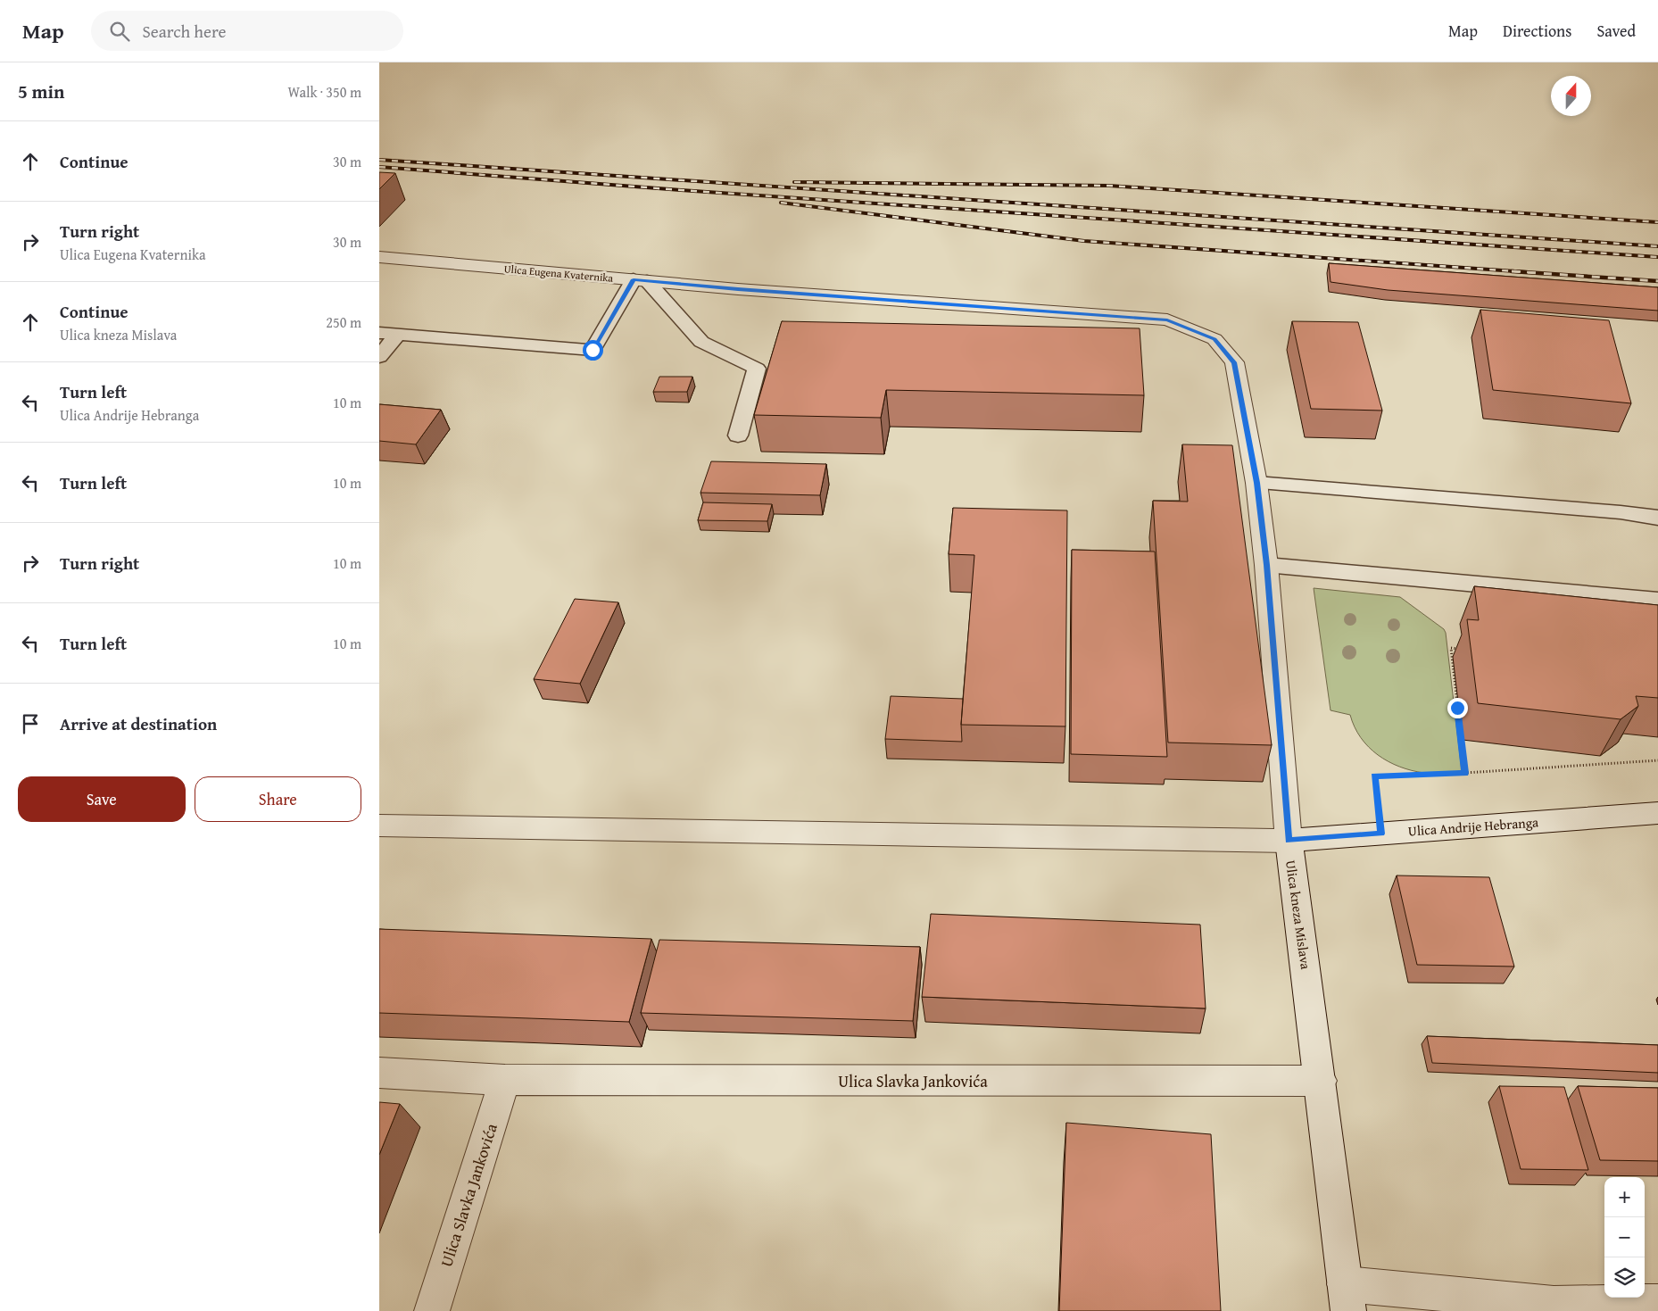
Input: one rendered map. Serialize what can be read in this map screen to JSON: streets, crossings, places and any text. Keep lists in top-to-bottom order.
{
  "streets": {
    "street": [
      "Ulica Eugena Kvaternika",
      "Ulica Andrije Hebranga",
      "Ulica kneza Mislava",
      "Ulica Slavka Jankovića"
    ]
  },
  "crossings": [
    ["Ulica Eugena Kvaternika", "Ulica kneza Mislava"],
    ["Ulica Andrije Hebranga", "Ulica kneza Mislava"],
    ["Ulica kneza Mislava", "Ulica Slavka Jankovića"]
  ],
  "north": "top",
  "page": {
    "header": "Map",
    "search": "Search here",
    "nav": ["Map", "Directions", "Saved"],
    "heading": ["5 min", "Walk · 350 m"],
    "list": [
      ["Continue", "30 m"],
      ["Turn right", "Ulica Eugena Kvaternika", "30 m"],
      ["Continue", "Ulica kneza Mislava", "250 m"],
      ["Turn left", "Ulica Andrije Hebranga", "10 m"],
      ["Turn left", "10 m"],
      ["Turn right", "10 m"],
      ["Turn left", "10 m"],
      "Arrive at destination"
    ],
    "buttons": ["Save", "Share"],
    "map_buttons": ["+", "−"]
  }
}
